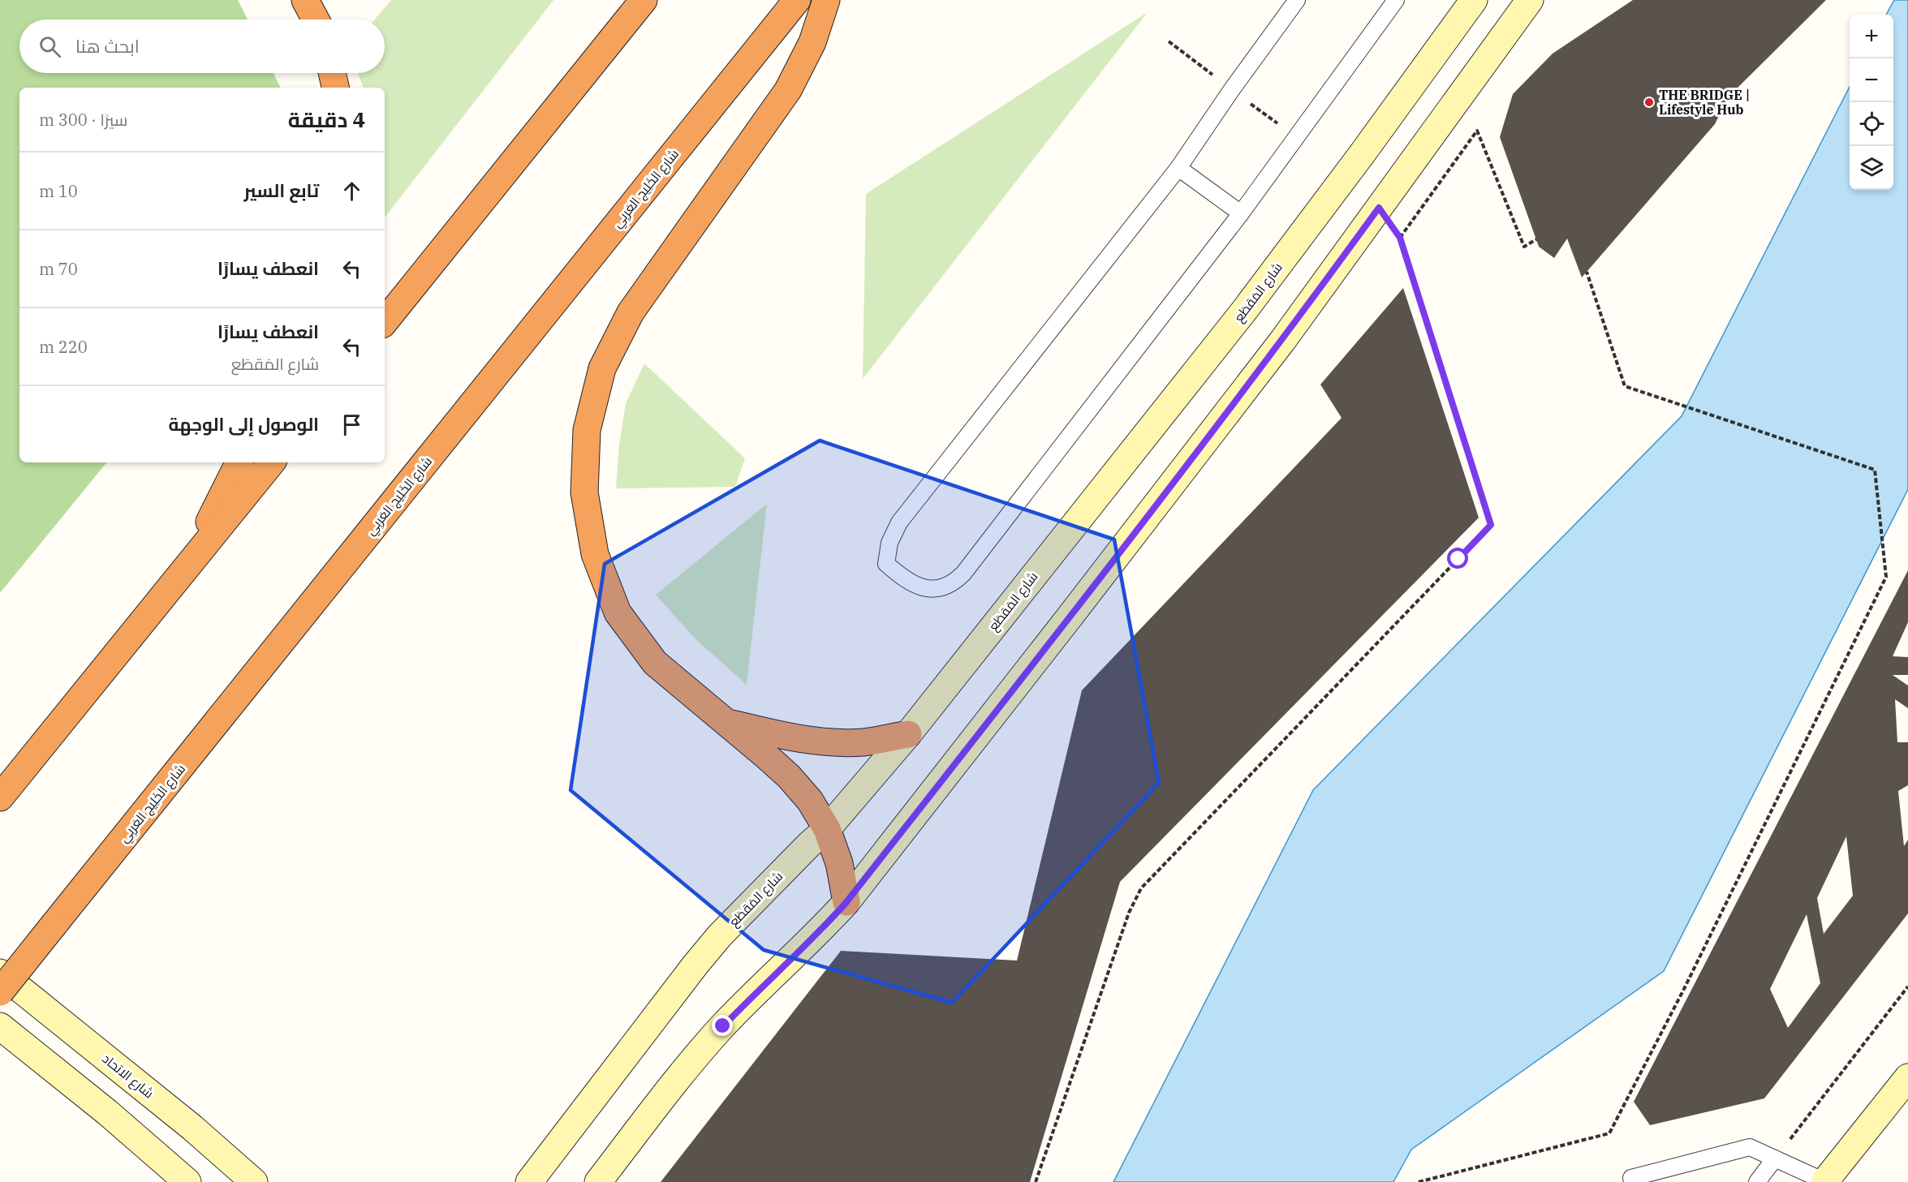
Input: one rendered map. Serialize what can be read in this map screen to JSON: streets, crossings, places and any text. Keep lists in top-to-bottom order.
{
  "streets": {
    "highway": ["شارع الخَلِيج العَربِي"],
    "street": ["شارع المَقطَع", "شارع الاتحاد"]
  },
  "places": ["THE BRIDGE | Lifestyle Hub"],
  "page": {
    "map_buttons": ["+", "−"],
    "search": "ابحث هنا",
    "heading": ["4 دقيقة", "سيرًا · 300 m"],
    "list": [
      ["تابع السير", "10 m"],
      ["انعطف يسارًا", "70 m"],
      ["انعطف يسارًا", "شارع المَقطَع", "220 m"],
      "الوصول إلى الوجهة"
    ]
  }
}
